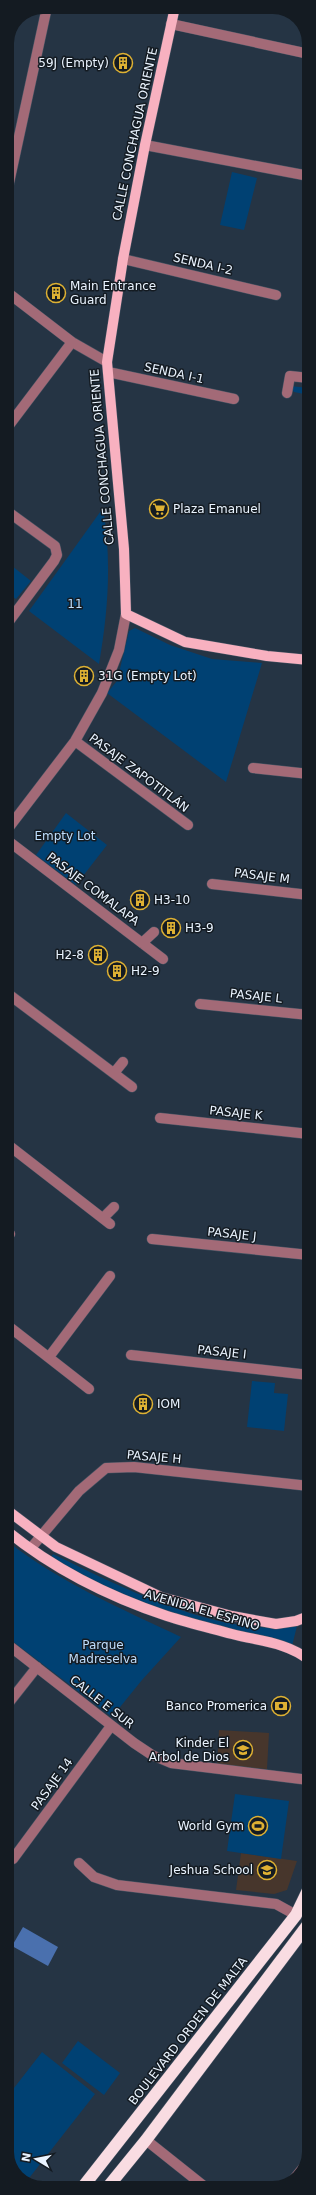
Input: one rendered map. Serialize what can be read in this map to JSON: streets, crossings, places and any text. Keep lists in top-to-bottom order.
{
  "streets": {
    "highway": ["BOULEVARD ORDEN DE MALTA"],
    "main road": ["CALLE CONCHAGUA ORIENTE", "AVENIDA EL ESPINO"],
    "street": [
      "SENDA I-2",
      "SENDA I-1",
      "PASAJE ZAPOTITLÁN",
      "PASAJE M",
      "PASAJE COMALAPA",
      "PASAJE L",
      "PASAJE K",
      "PASAJE J",
      "PASAJE I",
      "PASAJE H",
      "CALLE E SUR",
      "PASAJE 14"
    ]
  },
  "crossings": [
    ["CALLE CONCHAGUA ORIENTE", "SENDA I-2"],
    ["CALLE CONCHAGUA ORIENTE", "SENDA I-1"],
    ["CALLE CONCHAGUA ORIENTE", "PASAJE ZAPOTITLÁN"],
    ["PASAJE H", "AVENIDA EL ESPINO"],
    ["CALLE E SUR", "PASAJE 14"]
  ],
  "parks": ["11", "Empty Lot", "Parque Madreselva"],
  "places": {
    "building": [
      "59J (Empty)",
      "Main Entrance Guard",
      "31G (Empty Lot)",
      "H3-10",
      "H3-9",
      "H2-8",
      "H2-9",
      "IOM"
    ],
    "supermarket": ["Plaza Emanuel"],
    "bank": ["Banco Promerica"],
    "school or university": ["Kinder El Arbol de Dios", "Jeshua School"],
    "sports": ["World Gym"]
  },
  "north": "left"
}
